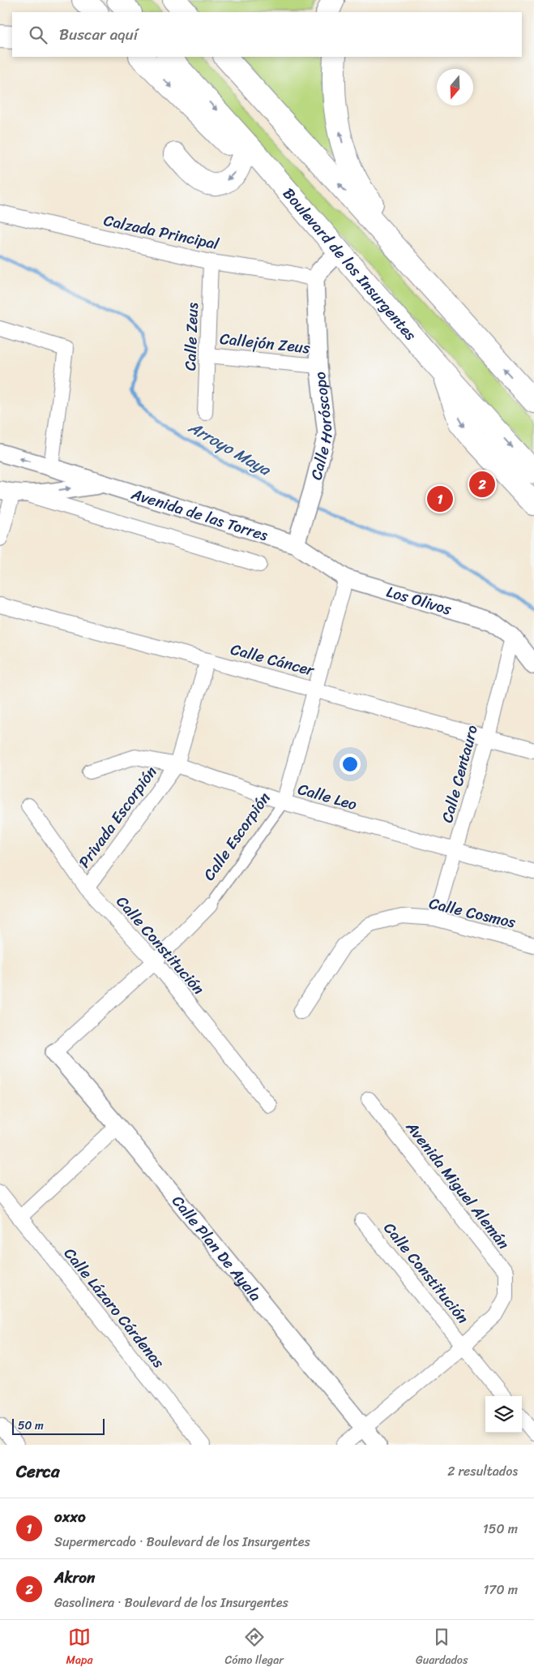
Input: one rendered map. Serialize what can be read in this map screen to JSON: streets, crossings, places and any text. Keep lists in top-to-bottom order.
{
  "streets": {
    "highway": ["Boulevard de los Insurgentes"],
    "street": [
      "Calzada Principal",
      "Calle Zeus",
      "Callejón Zeus",
      "Calle Horóscopo",
      "Avenida de las Torres",
      "Los Olivos",
      "Calle Cáncer",
      "Calle Centauro",
      "Calle Leo",
      "Privada Escorpión",
      "Calle Escorpión",
      "Calle Cosmos",
      "Calle Constitución",
      "Avenida Miguel Alemán",
      "Calle Plan De Ayala",
      "Calle Lázaro Cárdenas"
    ]
  },
  "crossings": [
    ["Calzada Principal", "Calle Zeus"],
    ["Calzada Principal", "Calle Horóscopo"],
    ["Calle Zeus", "Callejón Zeus"],
    ["Callejón Zeus", "Calle Horóscopo"],
    ["Calle Horóscopo", "Avenida de las Torres"],
    ["Calle Horóscopo", "Los Olivos"],
    ["Avenida de las Torres", "Los Olivos"],
    ["Los Olivos", "Calle Centauro"],
    ["Los Olivos", "Calle Escorpión"],
    ["Calle Cáncer", "Calle Centauro"],
    ["Calle Cáncer", "Calle Escorpión"],
    ["Calle Centauro", "Calle Leo"],
    ["Calle Centauro", "Calle Cosmos"],
    ["Calle Leo", "Privada Escorpión"],
    ["Calle Leo", "Calle Escorpión"],
    ["Privada Escorpión", "Calle Constitución"],
    ["Calle Escorpión", "Calle Constitución"],
    ["Calle Escorpión", "Calle Plan De Ayala"],
    ["Calle Constitución", "Avenida Miguel Alemán"]
  ],
  "water": ["Arroyo Maya"],
  "scale_bar": "50 m",
  "north": "bottom",
  "page": {
    "search": "Buscar aquí",
    "pins": ["2", "1"],
    "scale": "50 m",
    "heading": ["Cerca", "2 resultados"],
    "list": [
      {
        "mark": "1",
        "name": "oxxo",
        "note": "Supermercado · Boulevard de los Insurgentes",
        "value": "150 m"
      },
      {
        "mark": "2",
        "name": "Akron",
        "note": "Gasolinera · Boulevard de los Insurgentes",
        "value": "170 m"
      }
    ],
    "nav": ["Mapa", "Cómo llegar", "Guardados"]
  }
}
